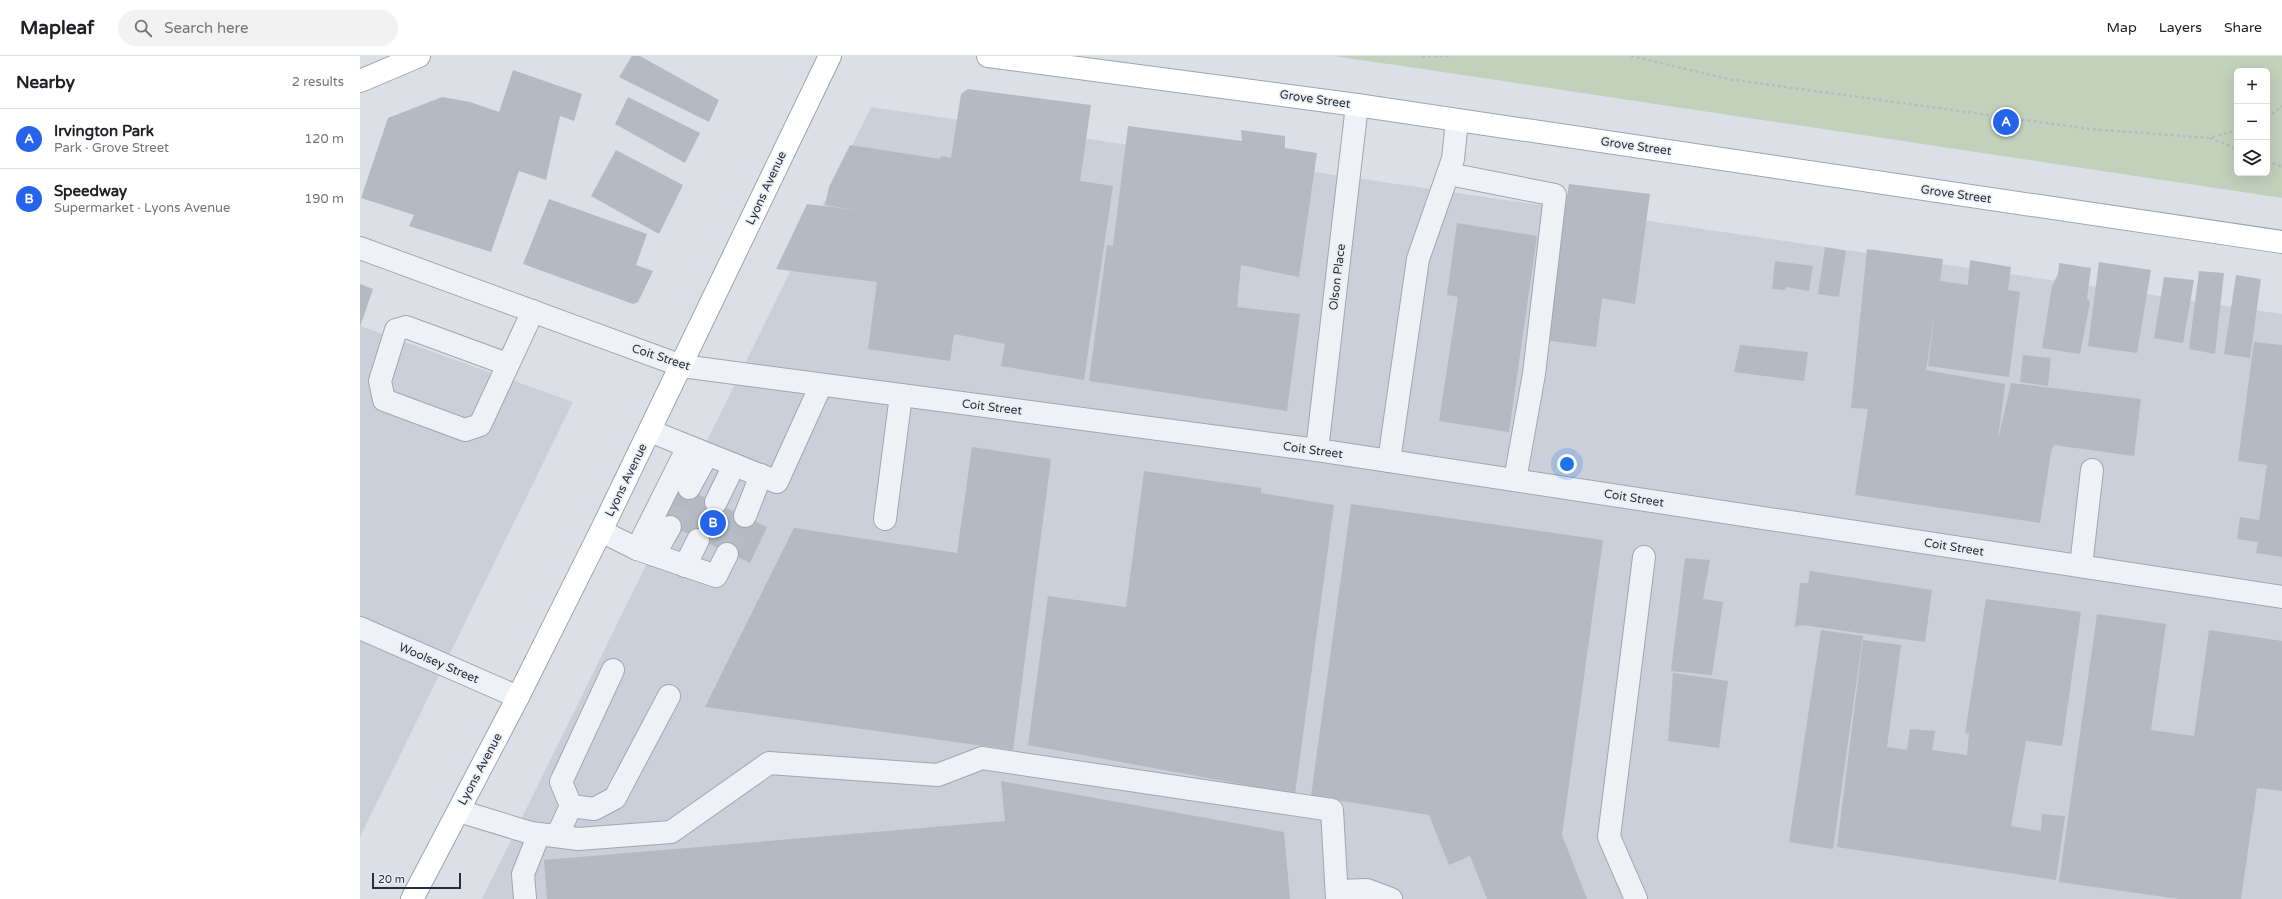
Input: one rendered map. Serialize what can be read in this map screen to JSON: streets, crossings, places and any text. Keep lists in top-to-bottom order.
{
  "streets": {
    "main road": ["Grove Street", "Lyons Avenue"],
    "street": ["Olson Place", "Coit Street", "Woolsey Street"]
  },
  "crossings": [
    ["Grove Street", "Olson Place"],
    ["Lyons Avenue", "Coit Street"],
    ["Lyons Avenue", "Woolsey Street"],
    ["Olson Place", "Coit Street"]
  ],
  "scale_bar": "20 m",
  "page": {
    "header": "Mapleaf",
    "search": "Search here",
    "nav": ["Map", "Layers", "Share"],
    "heading": ["Nearby", "2 results"],
    "map_buttons": ["+", "−"],
    "pins": ["A", "B"],
    "list": [
      {
        "mark": "A",
        "name": "Irvington Park",
        "note": "Park · Grove Street",
        "value": "120 m"
      },
      {
        "mark": "B",
        "name": "Speedway",
        "note": "Supermarket · Lyons Avenue",
        "value": "190 m"
      }
    ],
    "scale": "20 m"
  }
}
